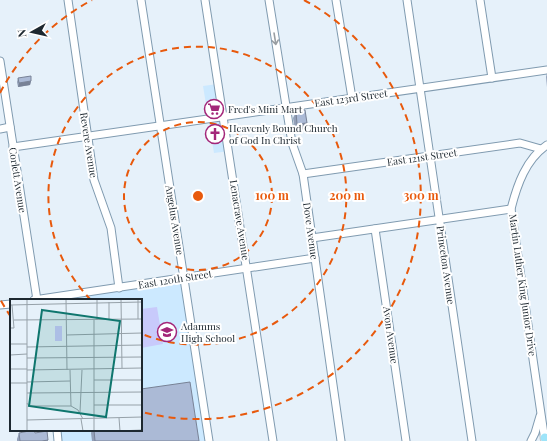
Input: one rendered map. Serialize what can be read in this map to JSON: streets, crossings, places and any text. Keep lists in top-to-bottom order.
{
  "streets": {
    "street": [
      "East 123rd Street",
      "Revere Avenue",
      "East 121st Street",
      "Corlett Avenue",
      "Angelus Avenue",
      "Lenacrave Avenue",
      "Dove Avenue",
      "Princeton Avenue",
      "East 120th Street",
      "Martin Luther King Junior Drive",
      "Avon Avenue"
    ]
  },
  "crossings": [
    ["East 123rd Street", "Revere Avenue"],
    ["East 123rd Street", "Corlett Avenue"],
    ["East 123rd Street", "Angelus Avenue"],
    ["East 123rd Street", "Lenacrave Avenue"],
    ["East 123rd Street", "Dove Avenue"],
    ["East 123rd Street", "Princeton Avenue"],
    ["Revere Avenue", "East 120th Street"],
    ["East 121st Street", "Dove Avenue"],
    ["East 121st Street", "Princeton Avenue"],
    ["East 121st Street", "Martin Luther King Junior Drive"],
    ["Angelus Avenue", "East 120th Street"],
    ["Lenacrave Avenue", "East 120th Street"],
    ["Dove Avenue", "East 120th Street"]
  ],
  "places": {
    "supermarket": ["Fred's Mini Mart"],
    "church": ["Heavenly Bound Church of God In Christ"],
    "school or university": ["Adamms High School"]
  },
  "north": "left",
  "rings": ["100 m", "200 m", "300 m"]
}
